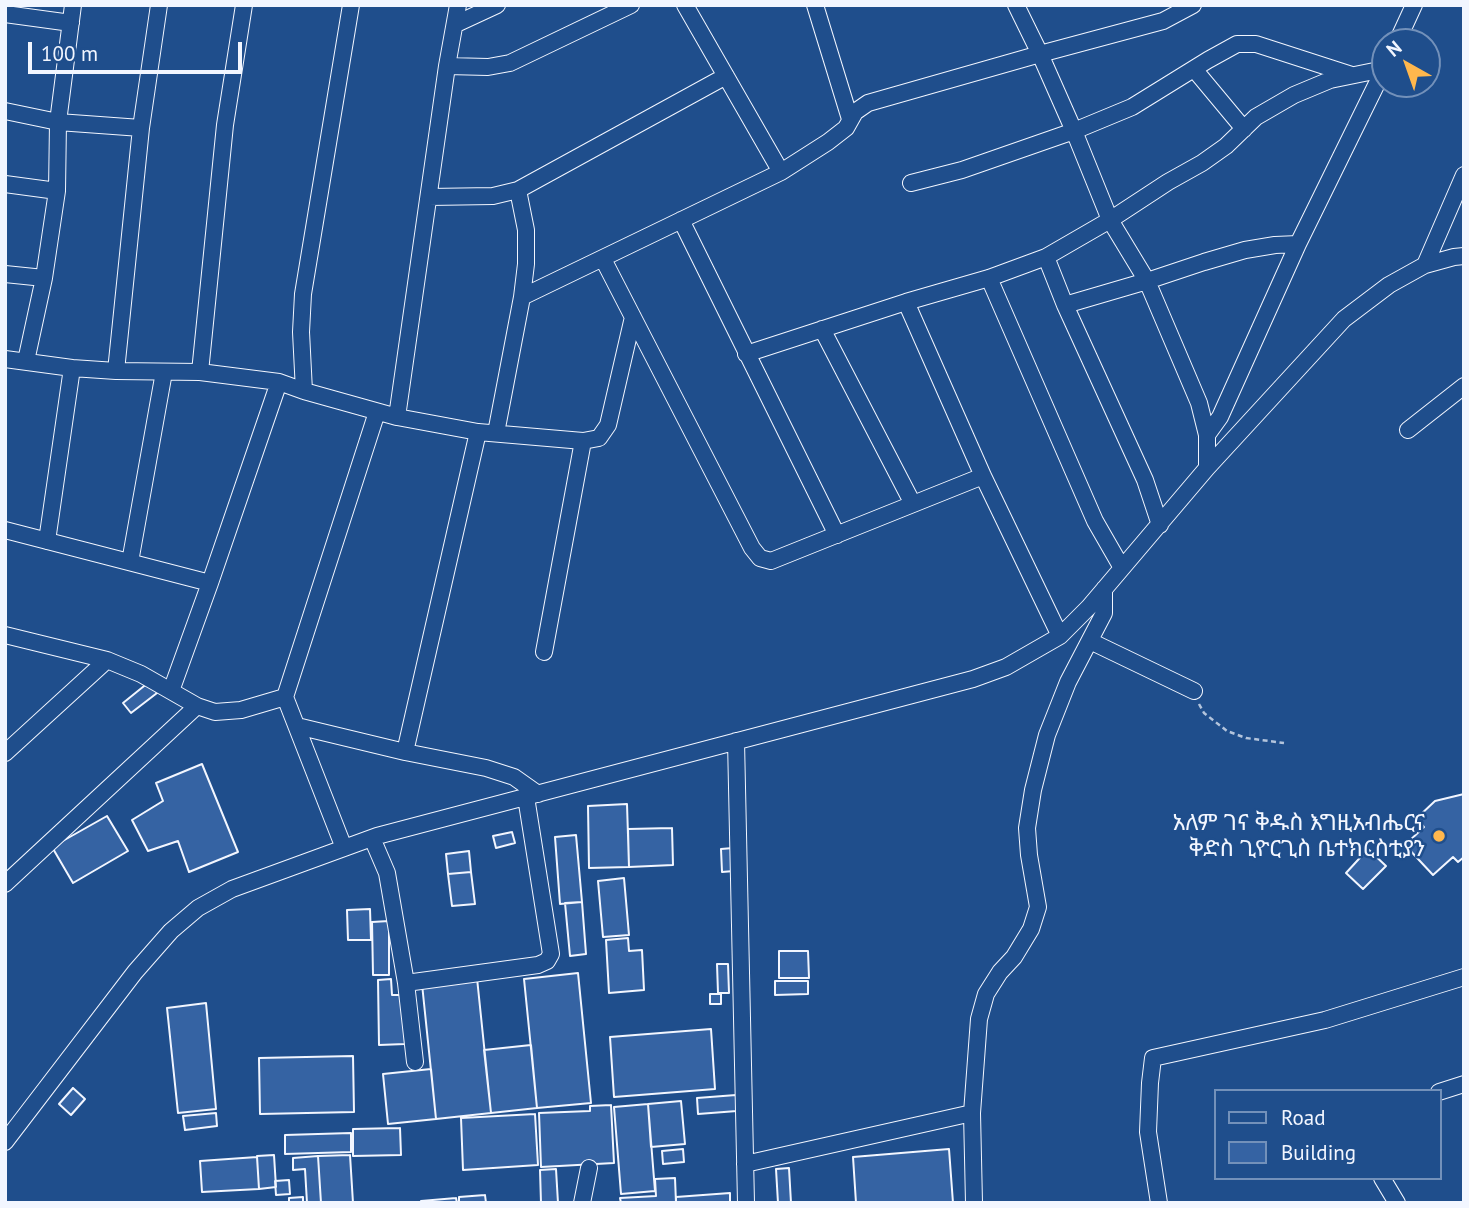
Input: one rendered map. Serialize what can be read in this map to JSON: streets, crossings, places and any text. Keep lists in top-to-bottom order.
{
  "places": ["አለም ገና ቅዱስ እግዚአብሔርና ቅድስ ጊዮርጊስ ቤተክርስቲያን"],
  "legend": ["Road", "Building"],
  "scale_bar": "100 m",
  "north": "top left"
}
